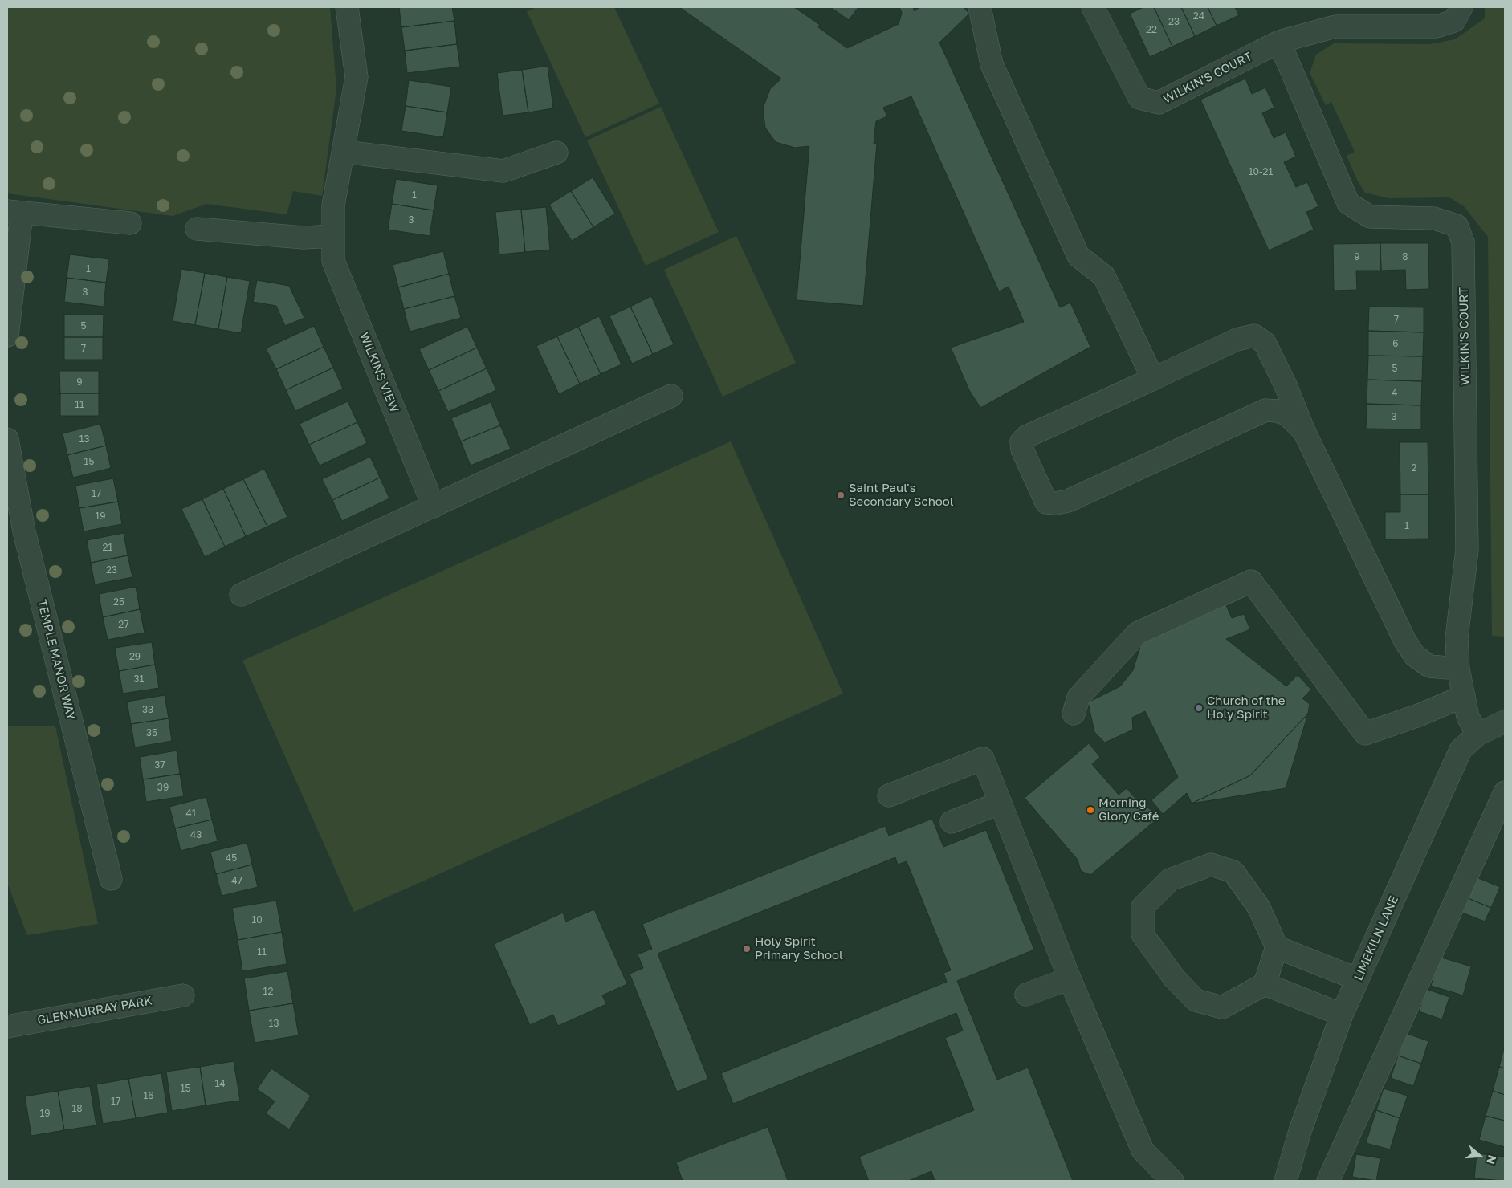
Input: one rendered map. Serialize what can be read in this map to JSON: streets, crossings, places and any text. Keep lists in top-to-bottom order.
{
  "streets": {
    "street": [
      "WILKIN'S COURT",
      "WILKINS VIEW",
      "TEMPLE MANOR WAY",
      "LIMEKILN LANE",
      "GLENMURRAY PARK"
    ]
  },
  "crossings": [
    ["WILKIN'S COURT", "LIMEKILN LANE"]
  ],
  "places": [
    "Saint Paul's Secondary School",
    "Church of the Holy Spirit",
    "Morning Glory Café",
    "Holy Spirit Primary School"
  ],
  "house_numbers": [
    "24",
    "23",
    "22",
    "10-21",
    "1",
    "3",
    "9",
    "8",
    "1",
    "3",
    "7",
    "5",
    "6",
    "7",
    "5",
    "9",
    "4",
    "11",
    "3",
    "13",
    "15",
    "2",
    "17",
    "19",
    "1",
    "21",
    "23",
    "25",
    "27",
    "29",
    "31",
    "33",
    "35",
    "37",
    "39",
    "41",
    "43",
    "45",
    "47",
    "10",
    "11",
    "12",
    "13",
    "14",
    "15",
    "16",
    "17",
    "18",
    "19"
  ],
  "north": "right"
}
